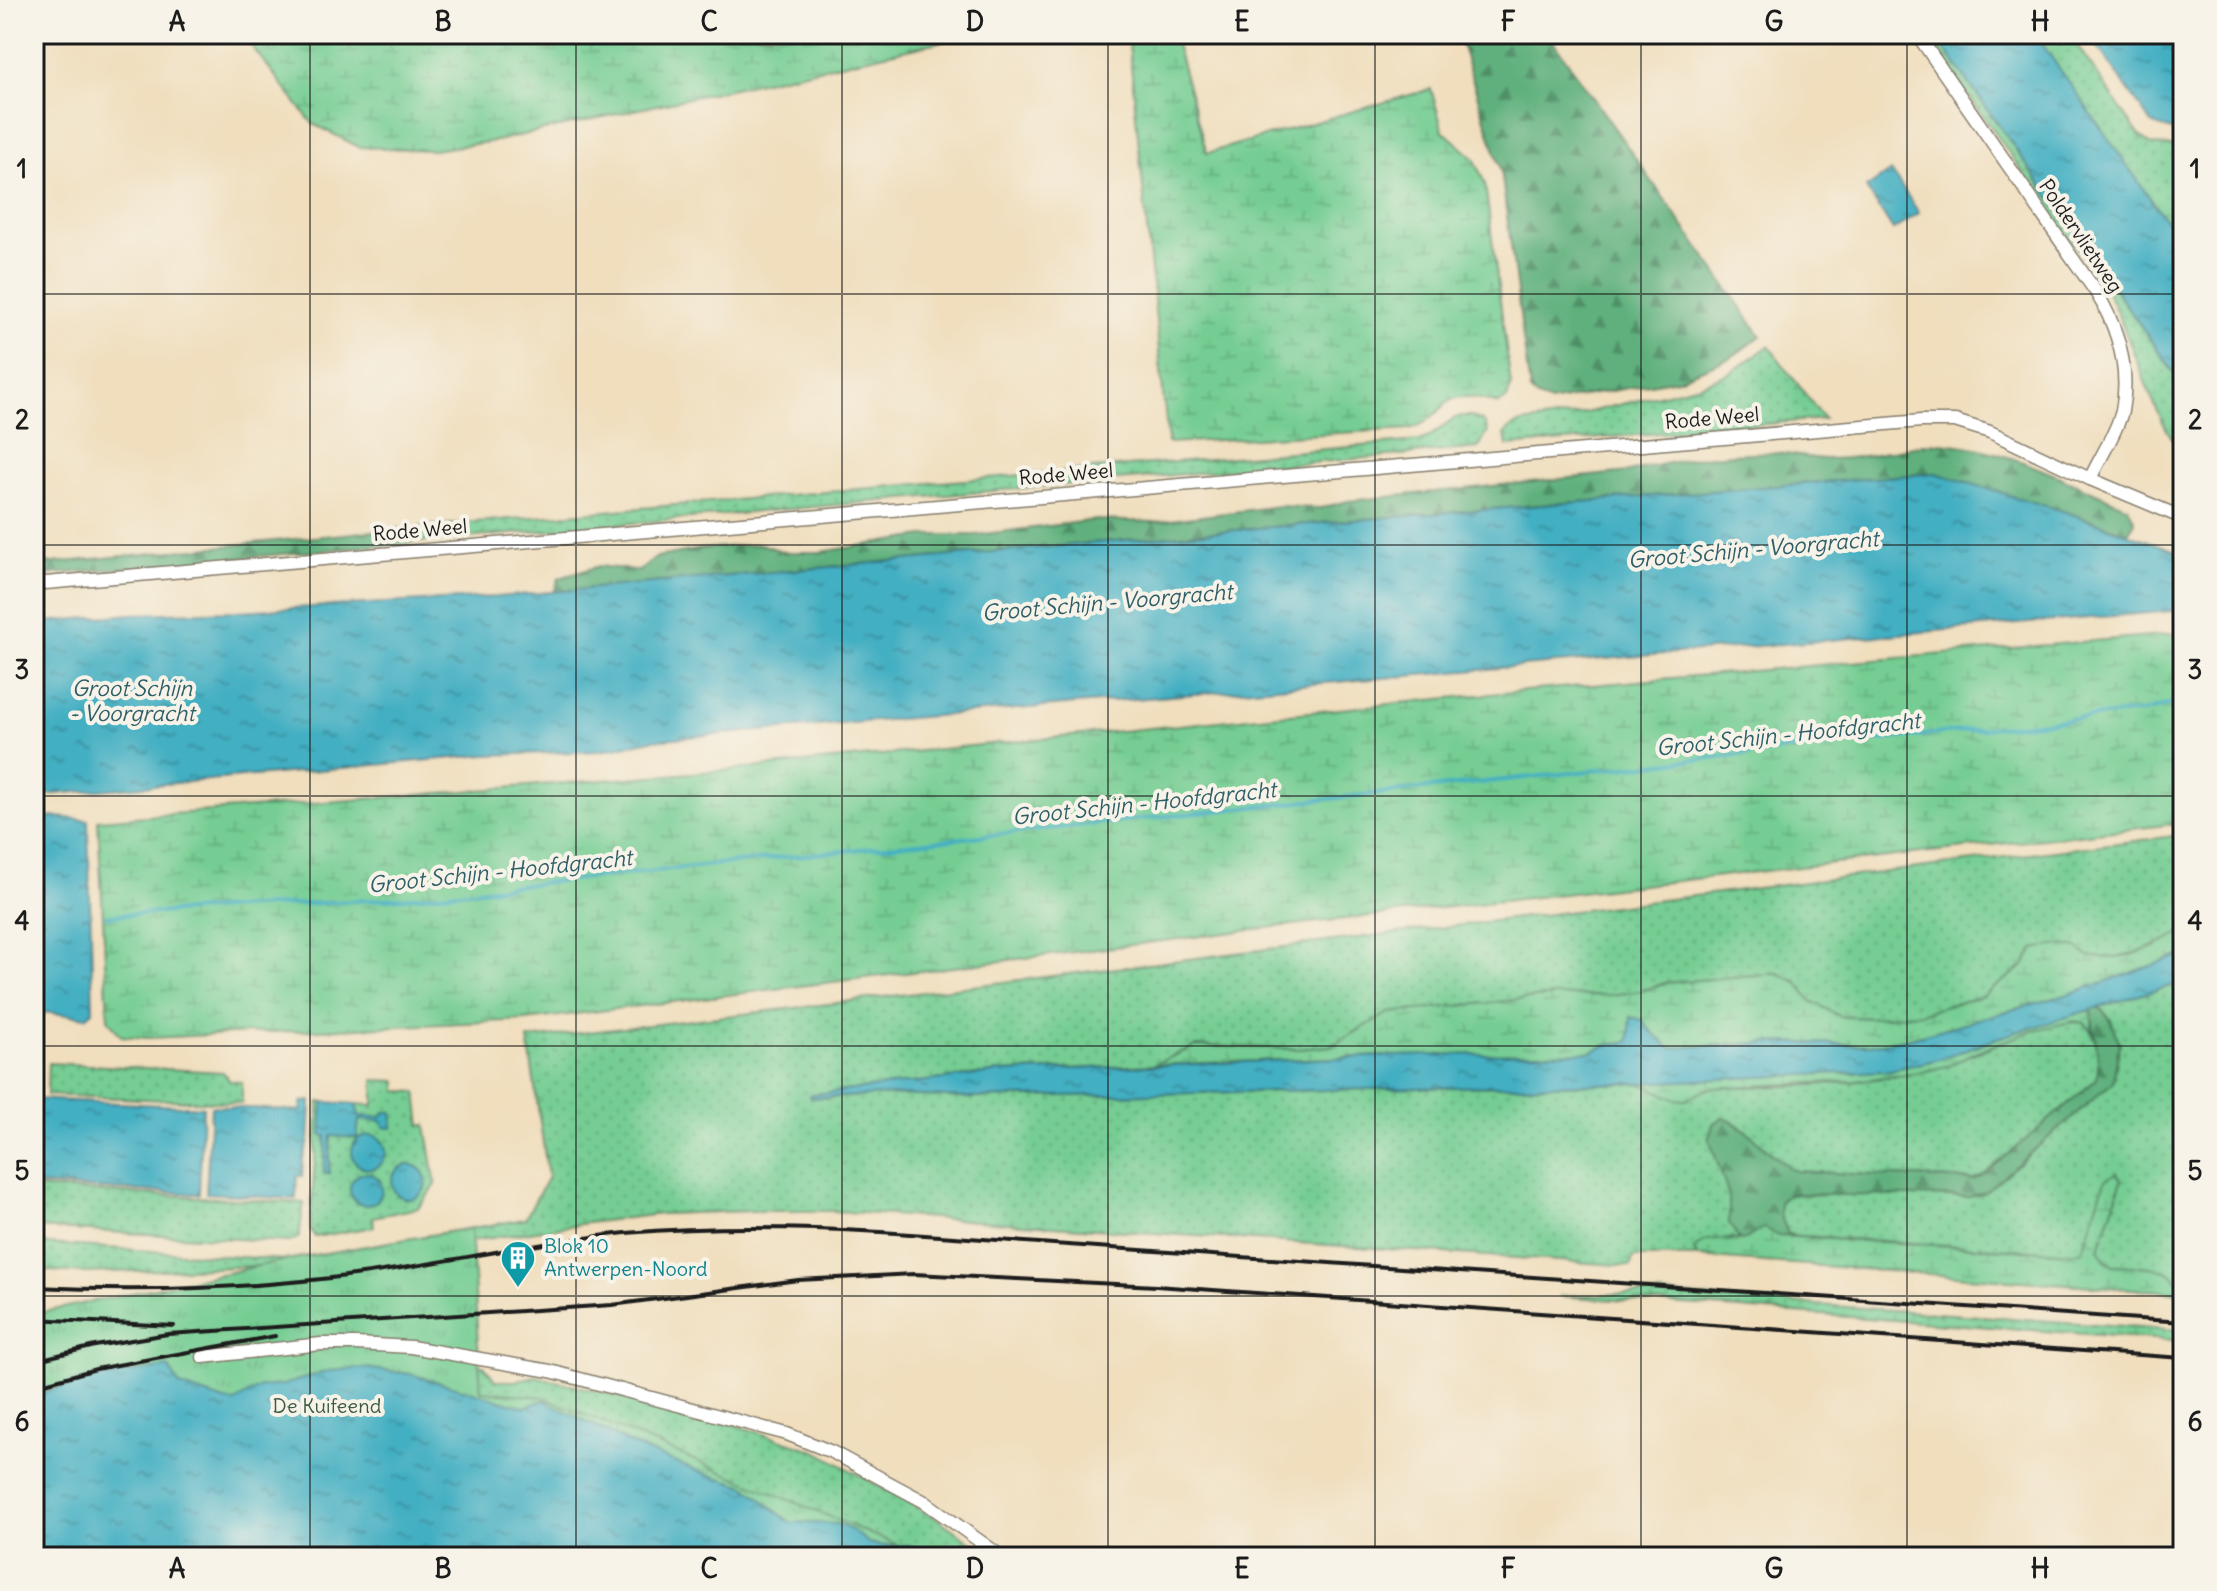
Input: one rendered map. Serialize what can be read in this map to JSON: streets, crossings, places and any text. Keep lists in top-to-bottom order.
{
  "streets": {
    "street": ["Poldervlietweg", "Rode Weel"]
  },
  "crossings": [
    ["Poldervlietweg", "Rode Weel"]
  ],
  "water": ["Groot Schijn - Voorgracht", "Groot Schijn - Hoofdgracht"],
  "parks": ["De Kuifeend"],
  "places": {
    "building": ["Blok 10 Antwerpen-Noord"]
  },
  "grid": {
    "columns": [
      "A",
      "B",
      "C",
      "D",
      "E",
      "F",
      "G",
      "H"
    ],
    "rows": [
      "1",
      "2",
      "3",
      "4",
      "5",
      "6"
    ]
  }
}
